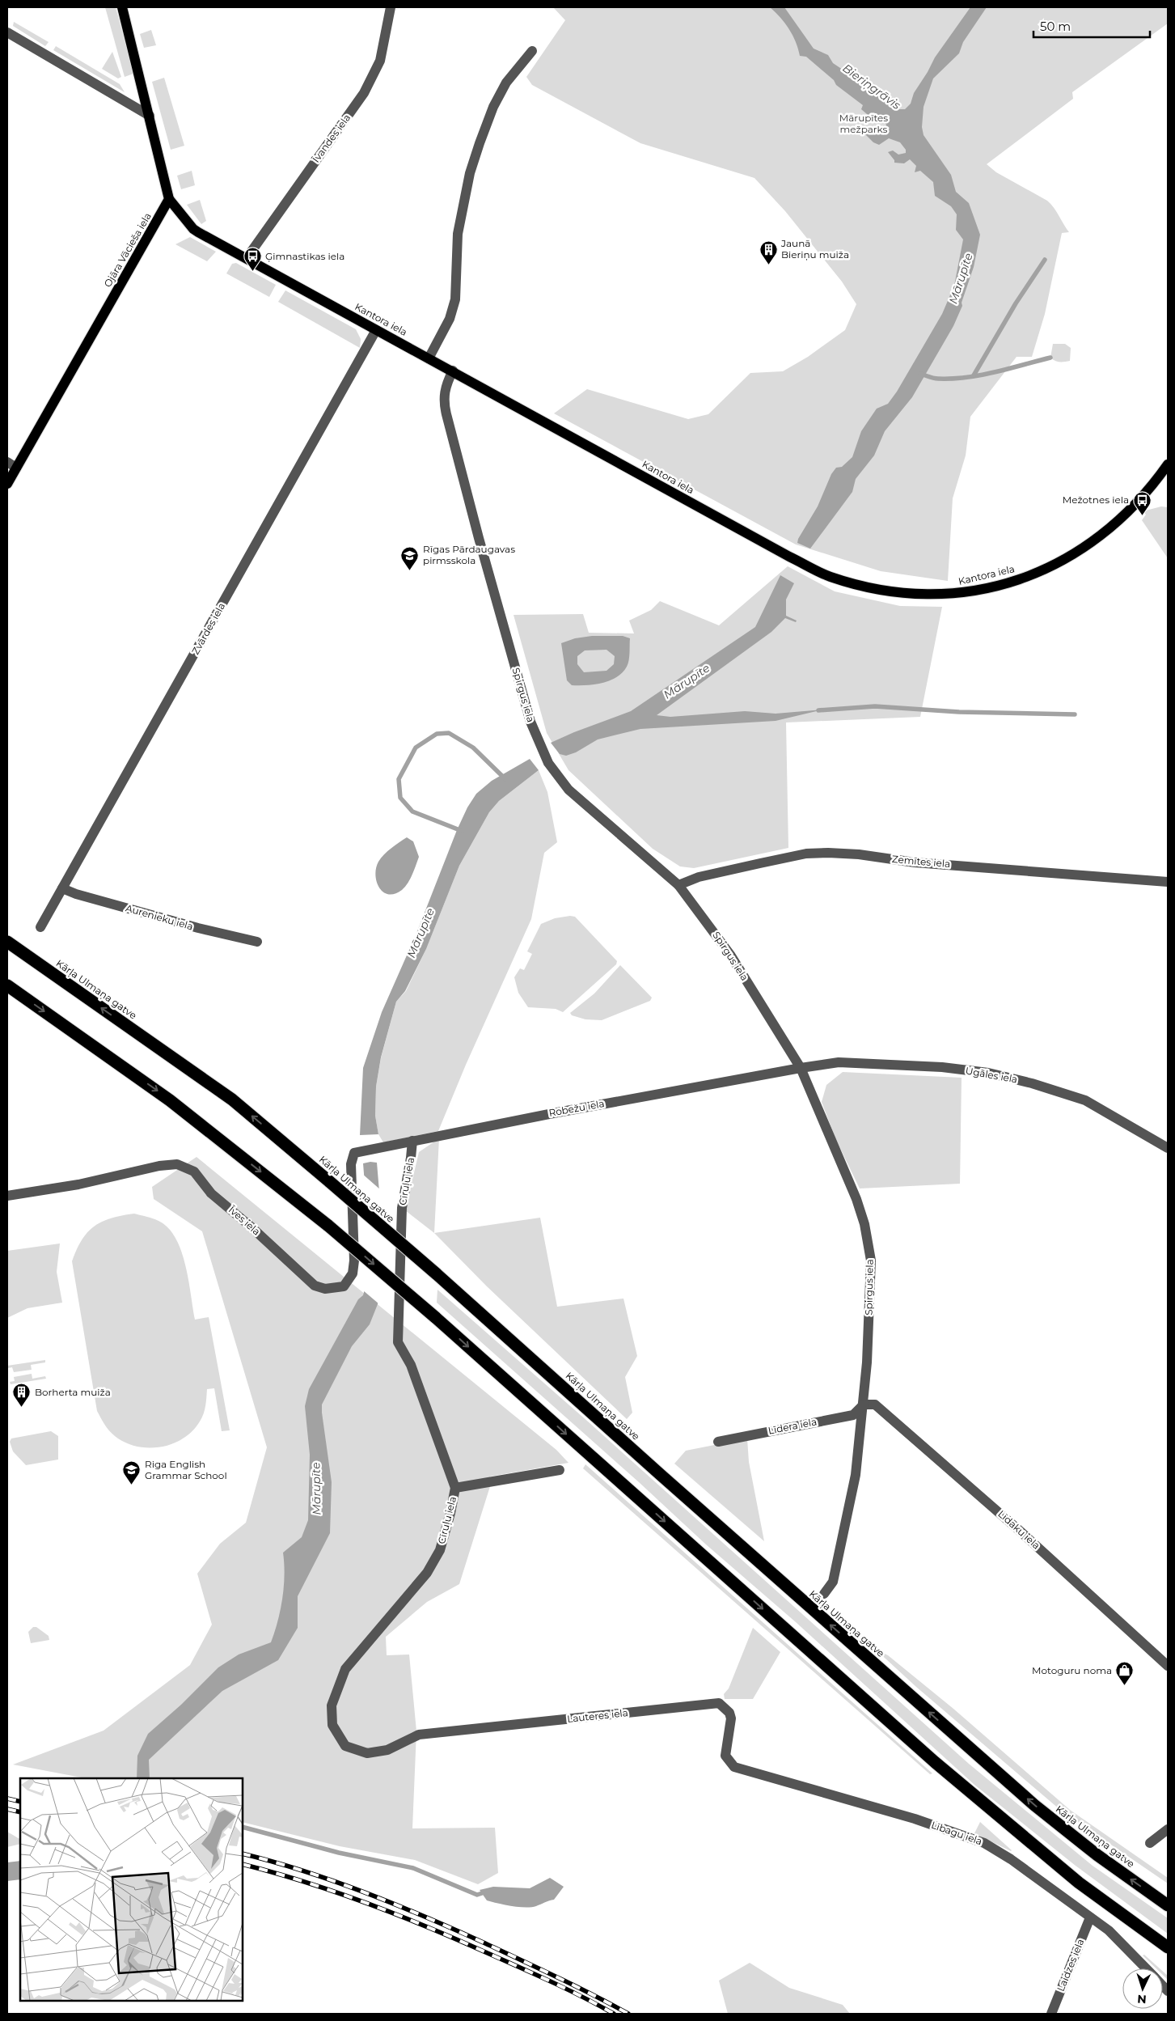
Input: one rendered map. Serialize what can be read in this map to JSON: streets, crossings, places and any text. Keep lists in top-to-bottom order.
{
  "streets": {
    "highway": ["Kārļa Ulmaņa gatve"],
    "main road": ["Ojāra Vācieša iela", "Kantora iela"],
    "street": [
      "Īvandes iela",
      "Zvārdes iela",
      "Spirgus iela",
      "Zemītes iela",
      "Aurenieku iela",
      "Ugāles iela",
      "Robežu iela",
      "Cīruļu iela",
      "Īves iela",
      "Līdera iela",
      "Līdaku iela",
      "Lauteres iela",
      "Lībagu iela",
      "Laidzes iela"
    ]
  },
  "crossings": [
    ["Īvandes iela", "Kantora iela"],
    ["Ojāra Vācieša iela", "Kantora iela"],
    ["Kantora iela", "Zvārdes iela"],
    ["Kantora iela", "Spirgus iela"],
    ["Zvārdes iela", "Aurenieku iela"],
    ["Spirgus iela", "Zemītes iela"],
    ["Spirgus iela", "Ugāles iela"],
    ["Spirgus iela", "Robežu iela"],
    ["Spirgus iela", "Līdera iela"],
    ["Spirgus iela", "Līdaku iela"],
    ["Ugāles iela", "Robežu iela"],
    ["Robežu iela", "Cīruļu iela"],
    ["Robežu iela", "Īves iela"],
    ["Cīruļu iela", "Lauteres iela"],
    ["Līdera iela", "Līdaku iela"],
    ["Lauteres iela", "Lībagu iela"],
    ["Lībagu iela", "Laidzes iela"]
  ],
  "water": ["Bieriņgrāvis", "Mārupīte"],
  "parks": ["Mārupītes mežparks"],
  "places": {
    "building": ["Jaunā Bieriņu muiža", "Borherta muiža"],
    "bus stop": ["Ģimnastikas iela", "Mežotnes iela"],
    "school or university": ["Rīgas Pārdaugavas pirmsskola", "Riga English Grammar School"],
    "shop": ["Motoguru noma"]
  },
  "scale_bar": "50 m",
  "north": "bottom"
}
